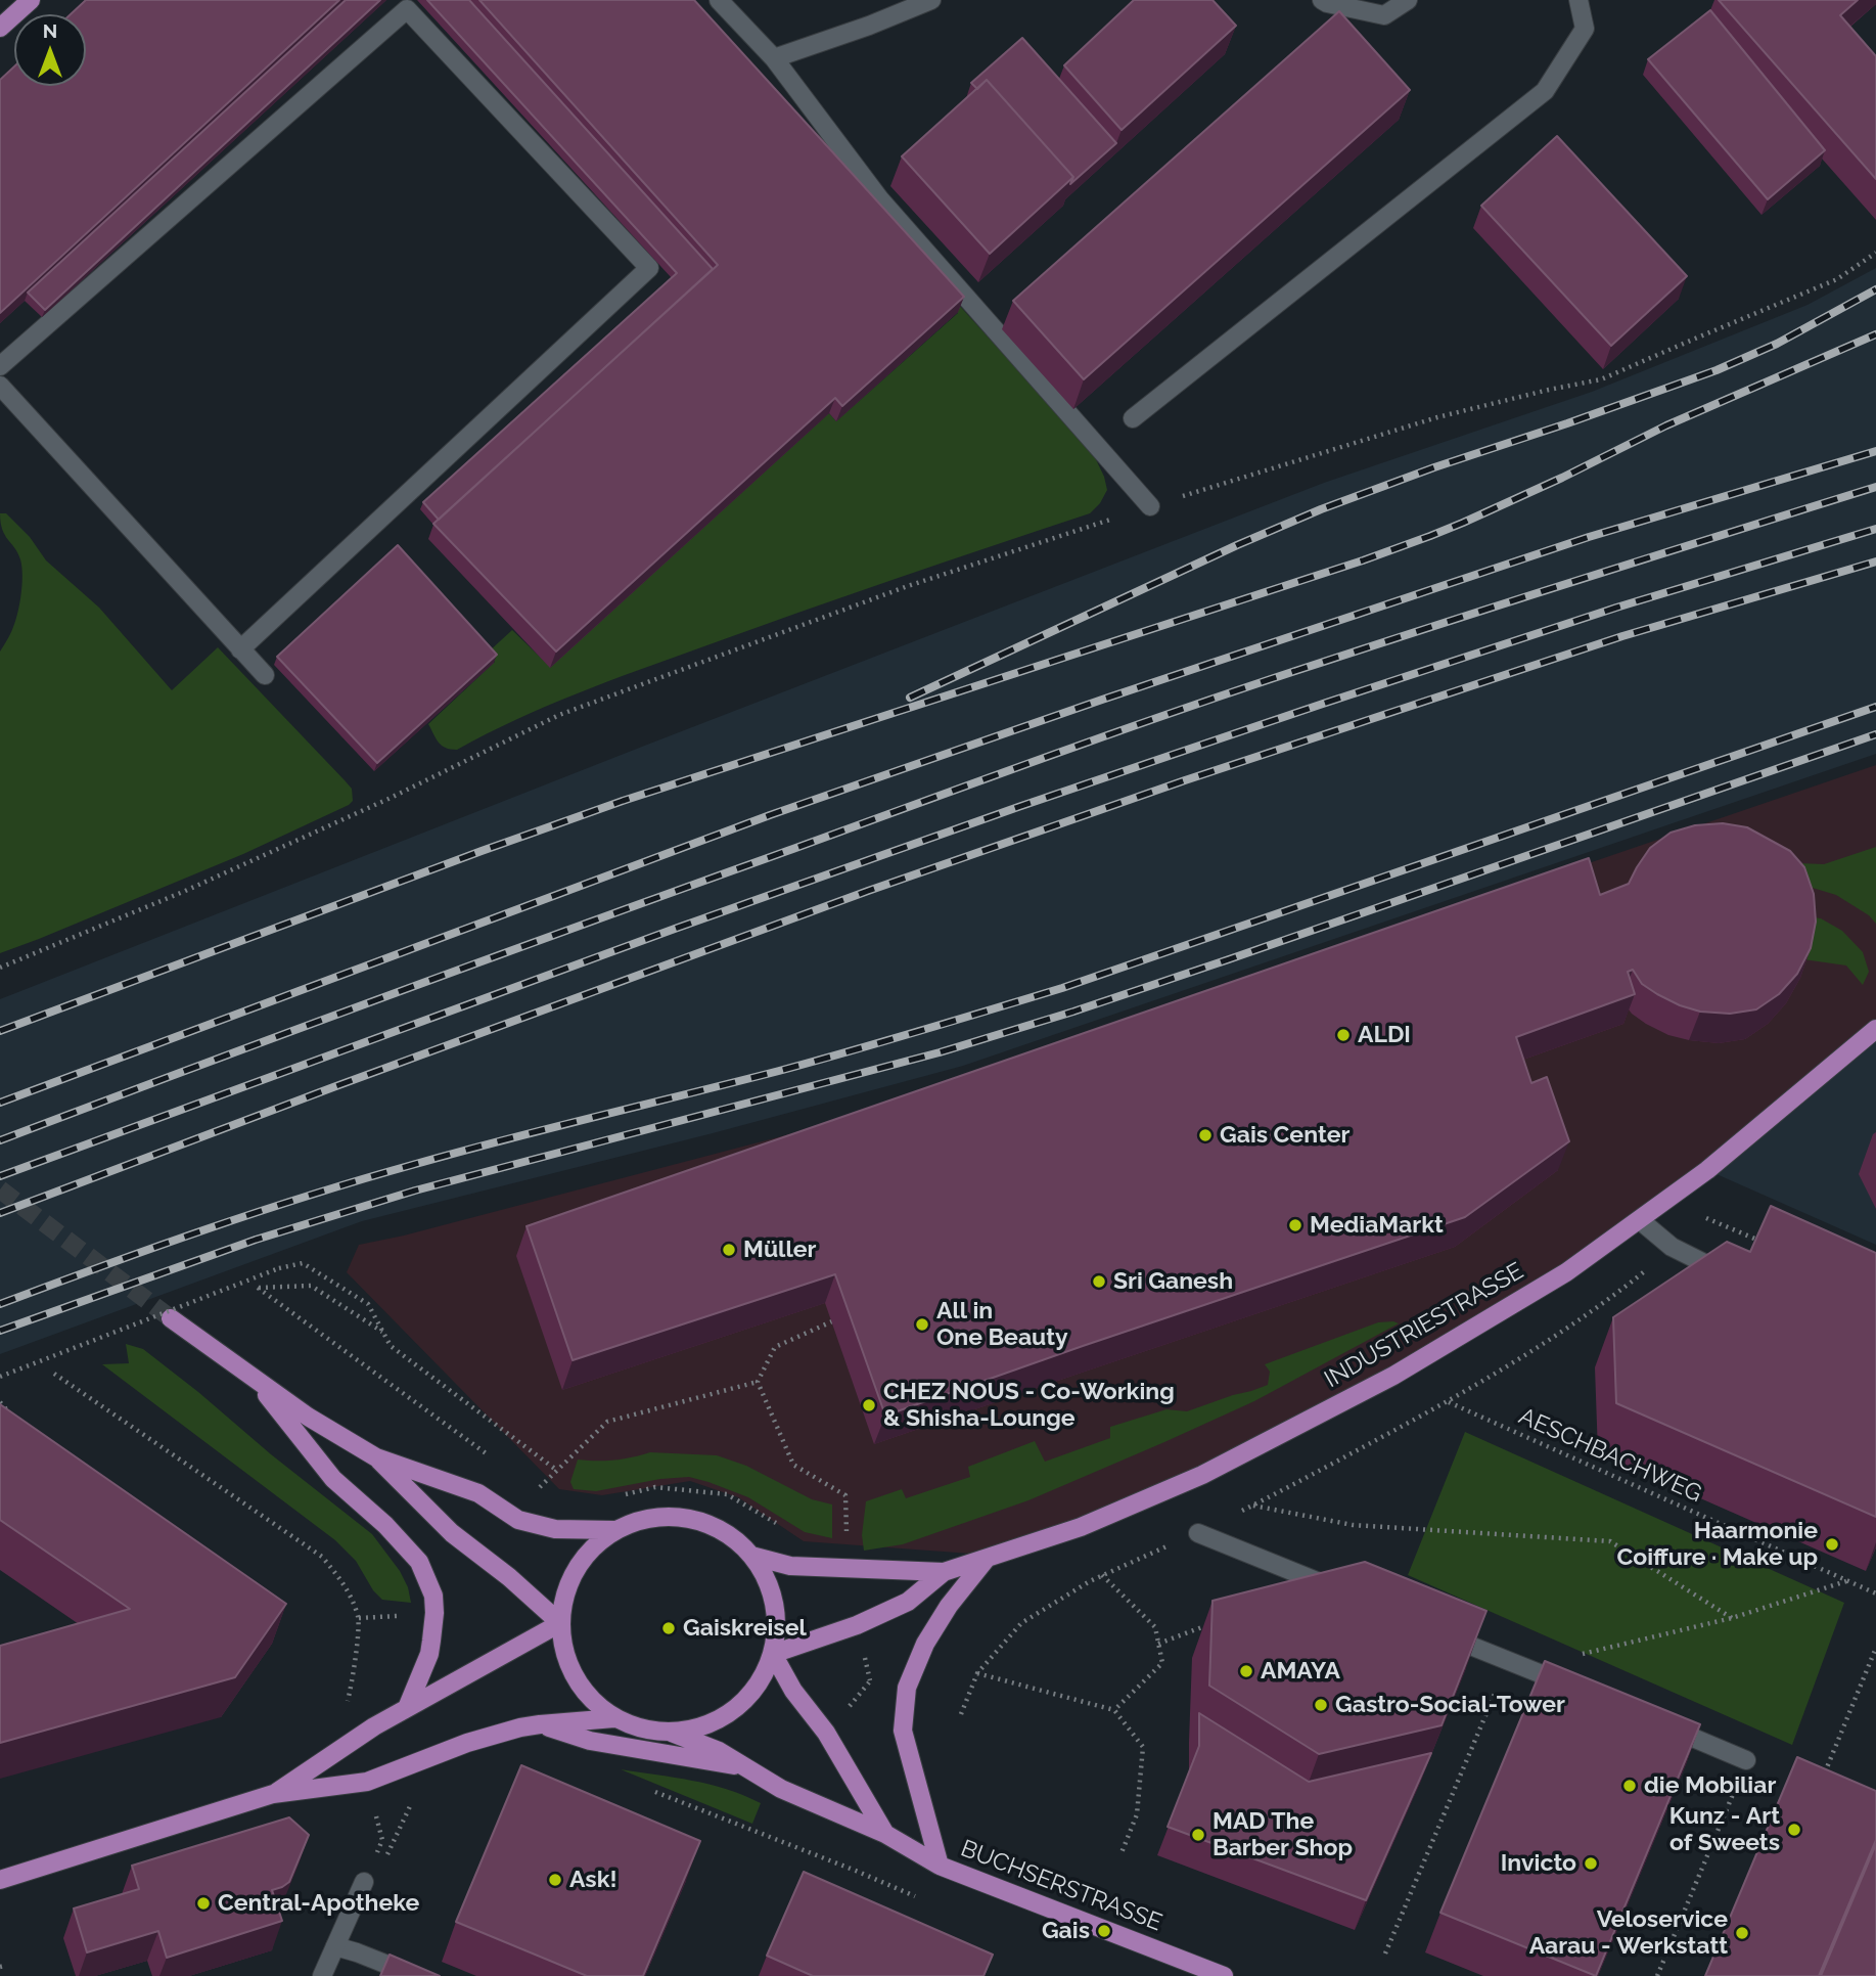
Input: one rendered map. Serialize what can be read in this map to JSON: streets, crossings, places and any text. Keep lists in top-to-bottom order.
{
  "streets": {
    "main road": ["INDUSTRIESTRASSE", "BUCHSERSTRASSE"],
    "path": ["AESCHBACHWEG"]
  },
  "crossings": [
    ["INDUSTRIESTRASSE", "BUCHSERSTRASSE"]
  ],
  "places": [
    "ALDI",
    "Gais Center",
    "MediaMarkt",
    "Müller",
    "Sri Ganesh",
    "All in One Beauty",
    "CHEZ NOUS - Co-Working & Shisha-Lounge",
    "Haarmonie Coiffure · Make up",
    "Gaiskreisel",
    "AMAYA",
    "Gastro-Social-Tower",
    "die Mobiliar",
    "Kunz - Art of Sweets",
    "MAD The Barber Shop",
    "Invicto",
    "Ask!",
    "Central-Apotheke",
    "Gais",
    "Veloservice Aarau - Werkstatt"
  ],
  "north": "top"
}
